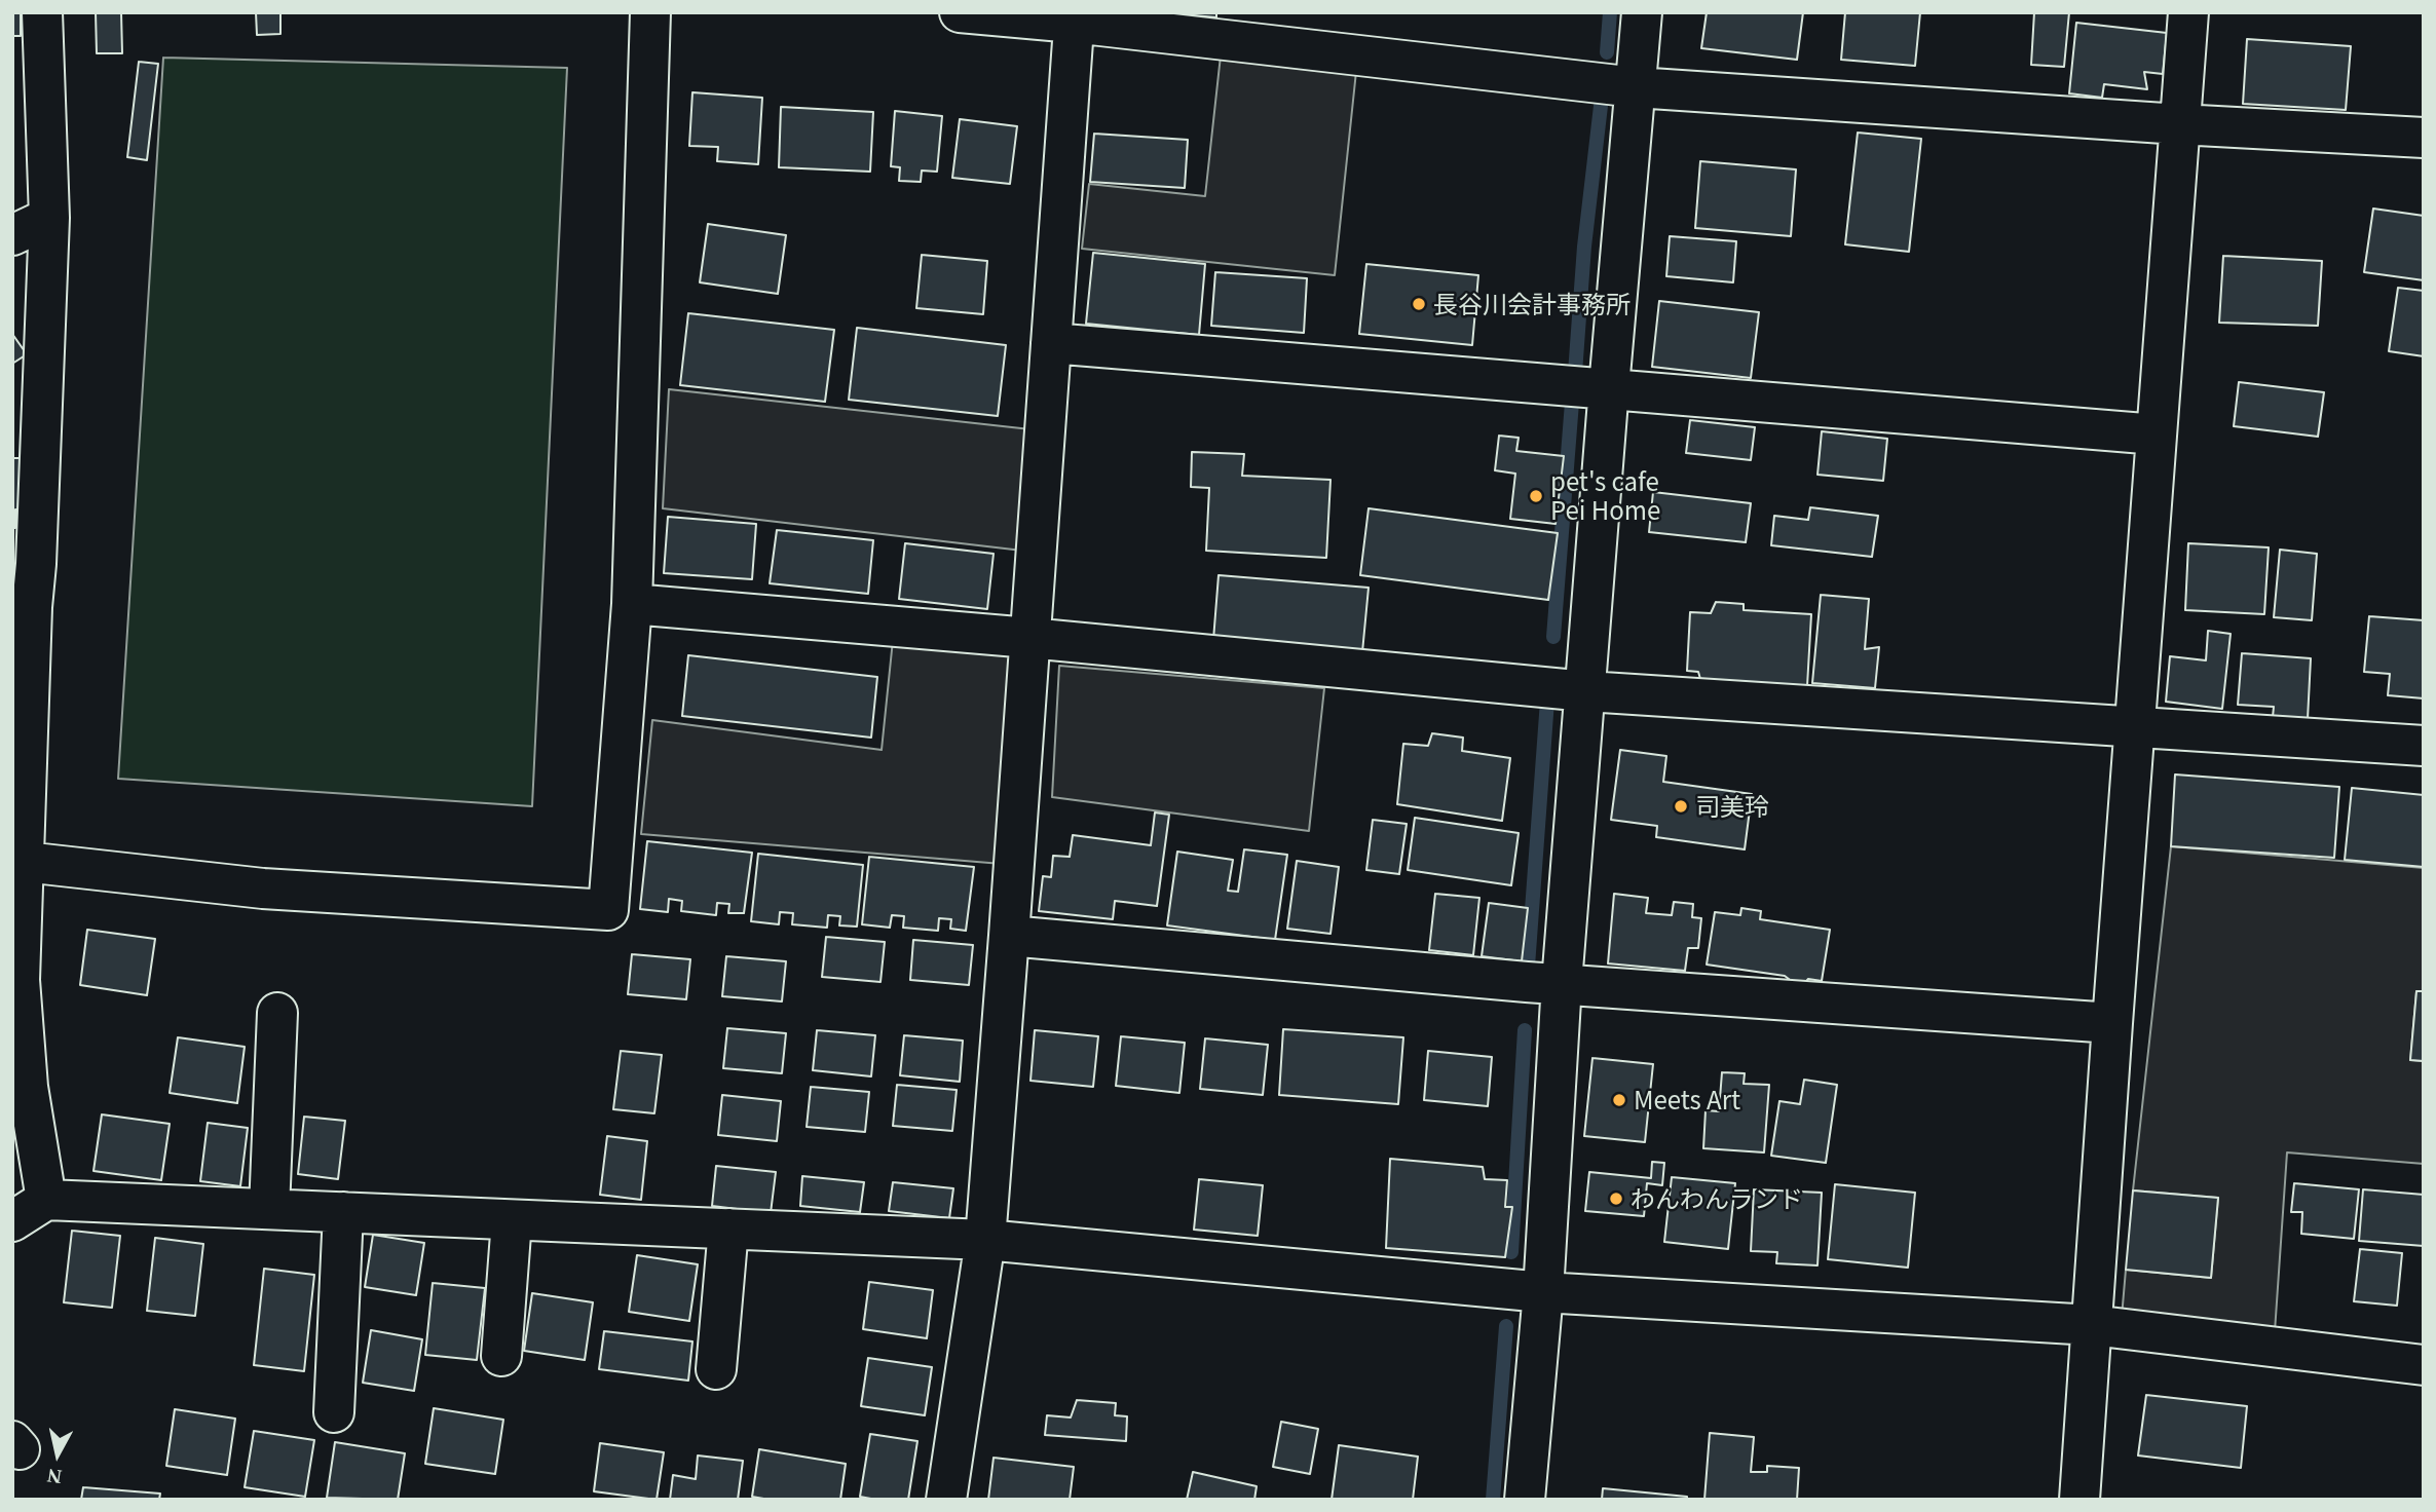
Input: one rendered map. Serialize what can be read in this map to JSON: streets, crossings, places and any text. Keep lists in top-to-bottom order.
{
  "places": [
    "長谷川会計事務所",
    "pet's cafe Pei Home",
    "司美玲",
    "Meets Art",
    "わんわんランド"
  ],
  "north": "bottom"
}
